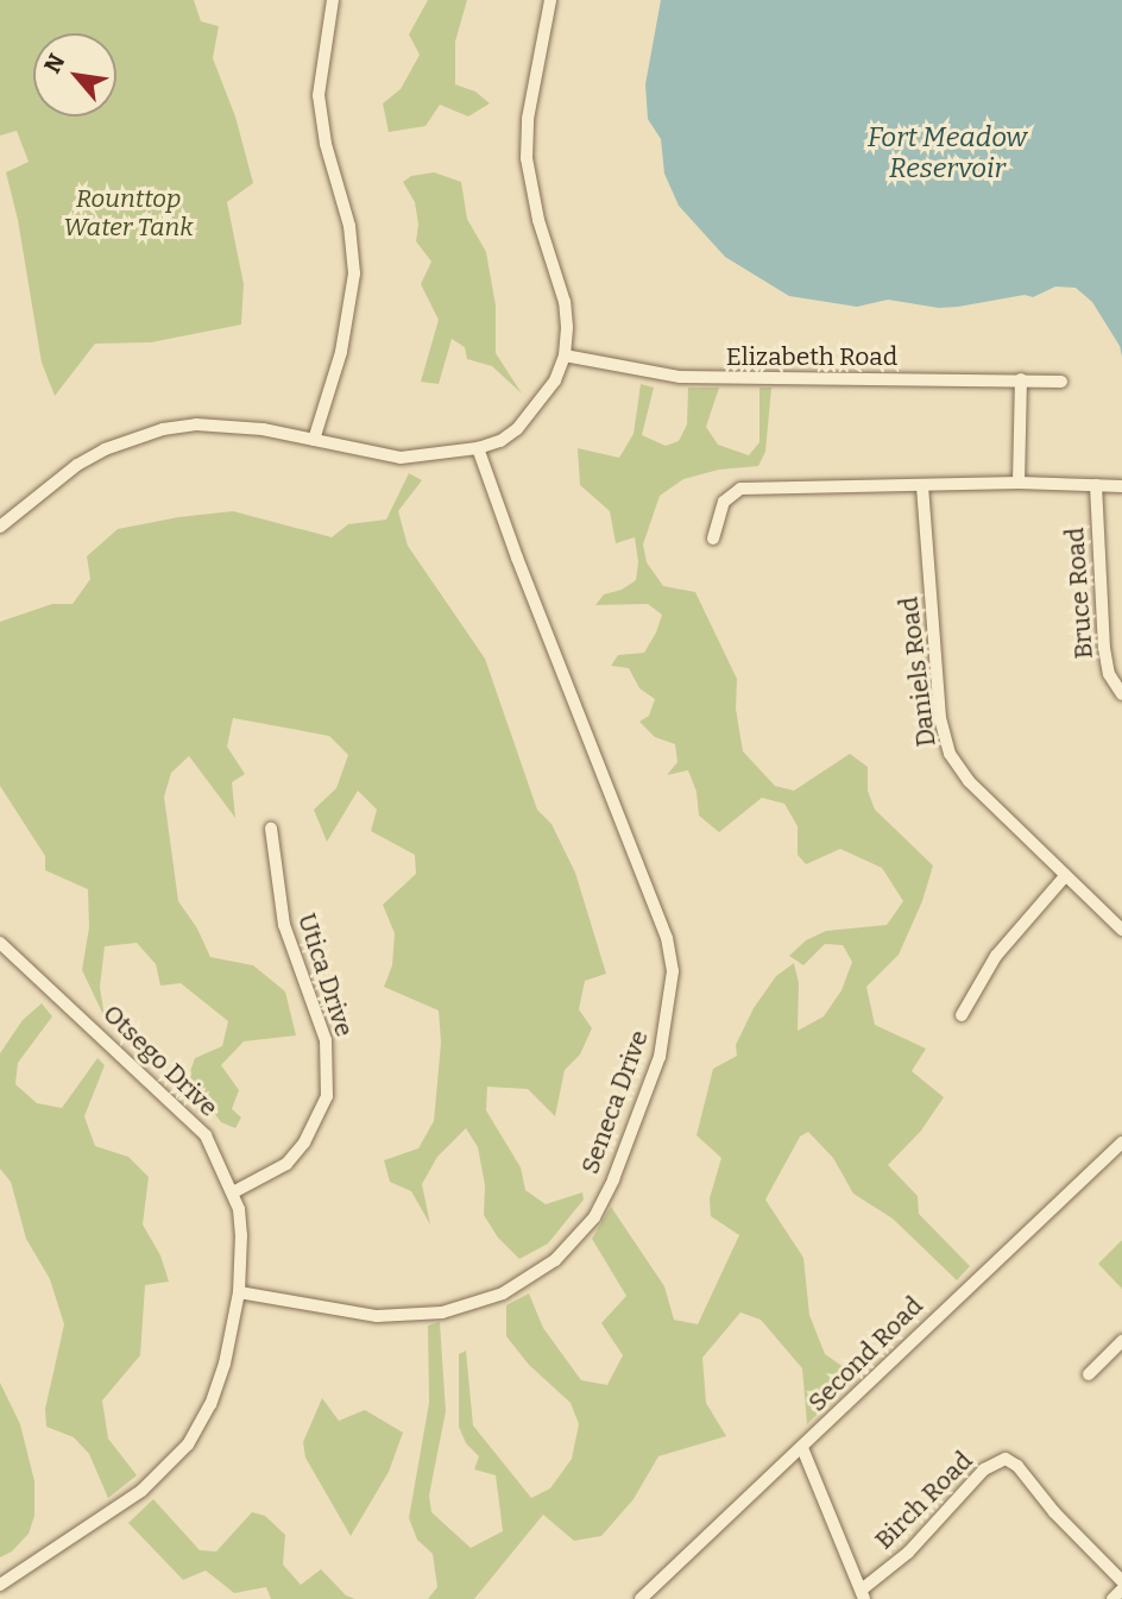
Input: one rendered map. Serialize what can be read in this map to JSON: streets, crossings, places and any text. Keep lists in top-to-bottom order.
{
  "streets": {
    "street": [
      "Elizabeth Road",
      "Bruce Road",
      "Daniels Road",
      "Utica Drive",
      "Otsego Drive",
      "Seneca Drive",
      "Second Road",
      "Birch Road"
    ]
  },
  "crossings": [
    ["Utica Drive", "Otsego Drive"],
    ["Otsego Drive", "Seneca Drive"]
  ],
  "water": ["Fort Meadow Reservoir"],
  "parks": ["Rounttop Water Tank"],
  "north": "top left"
}
